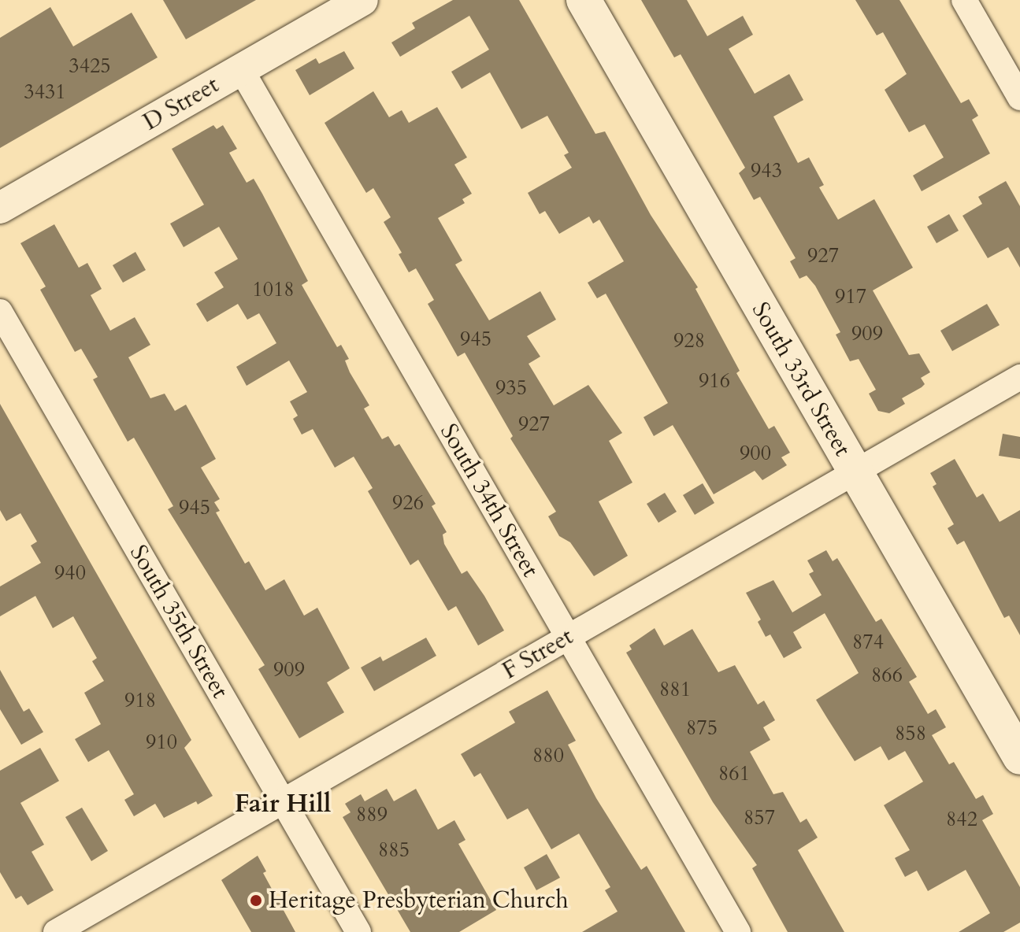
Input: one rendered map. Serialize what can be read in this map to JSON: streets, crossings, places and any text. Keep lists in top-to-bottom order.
{
  "streets": {
    "main road": ["South 33rd Street"],
    "street": [
      "D Street",
      "South 34th Street",
      "South 35th Street",
      "F Street"
    ]
  },
  "crossings": [
    ["D Street", "South 34th Street"],
    ["South 33rd Street", "F Street"],
    ["South 34th Street", "F Street"],
    ["South 35th Street", "F Street"]
  ],
  "districts": ["Fair Hill"],
  "places": ["Heritage Presbyterian Church"],
  "house_numbers": [
    "3425",
    "3431",
    "943",
    "927",
    "1018",
    "917",
    "909",
    "945",
    "928",
    "916",
    "935",
    "927",
    "900",
    "926",
    "945",
    "940",
    "874",
    "909",
    "866",
    "881",
    "918",
    "875",
    "858",
    "910",
    "880",
    "861",
    "889",
    "857",
    "842",
    "885"
  ]
}
